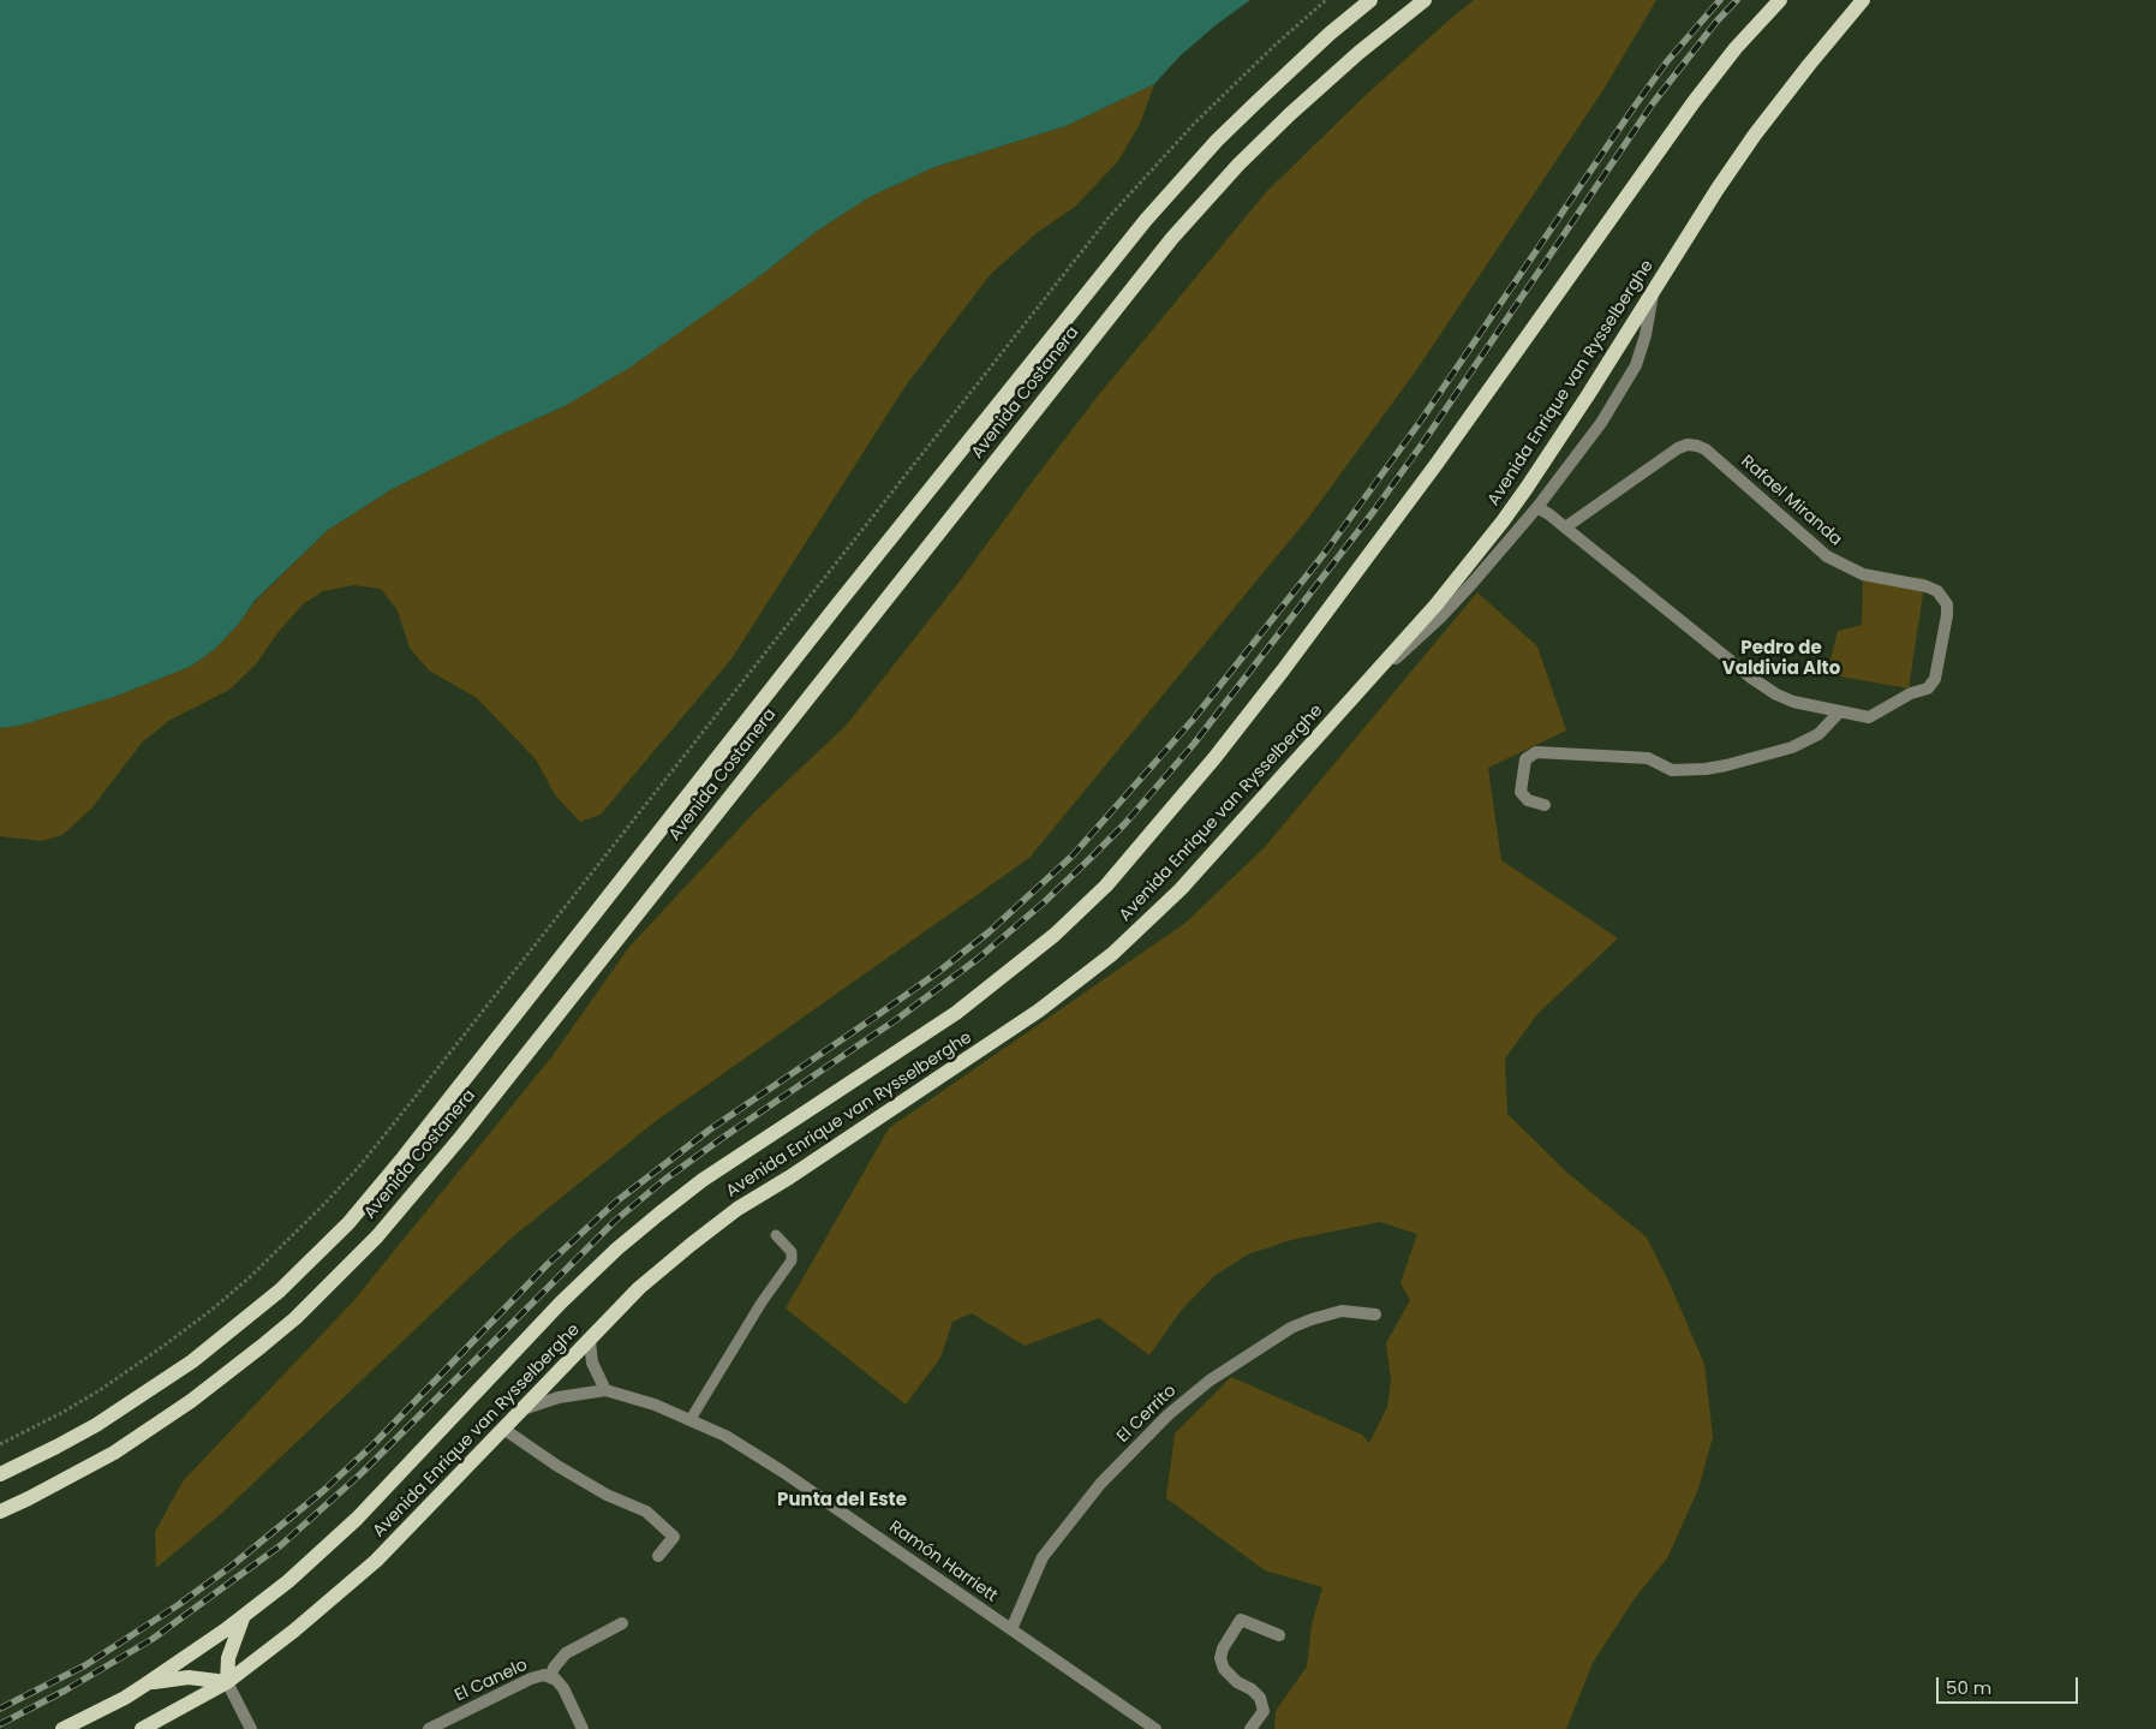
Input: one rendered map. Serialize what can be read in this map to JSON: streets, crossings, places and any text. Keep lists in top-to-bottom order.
{
  "streets": {
    "main road": ["Avenida Enrique van Rysselberghe", "Avenida Costanera"],
    "street": [
      "Rafael Miranda",
      "El Cerrito",
      "Ramón Harriett",
      "El Canelo"
    ]
  },
  "crossings": [
    ["Avenida Enrique van Rysselberghe", "Ramón Harriett"],
    ["El Cerrito", "Ramón Harriett"]
  ],
  "districts": ["Pedro de Valdivia Alto", "Punta del Este"],
  "scale_bar": "50 m"
}
